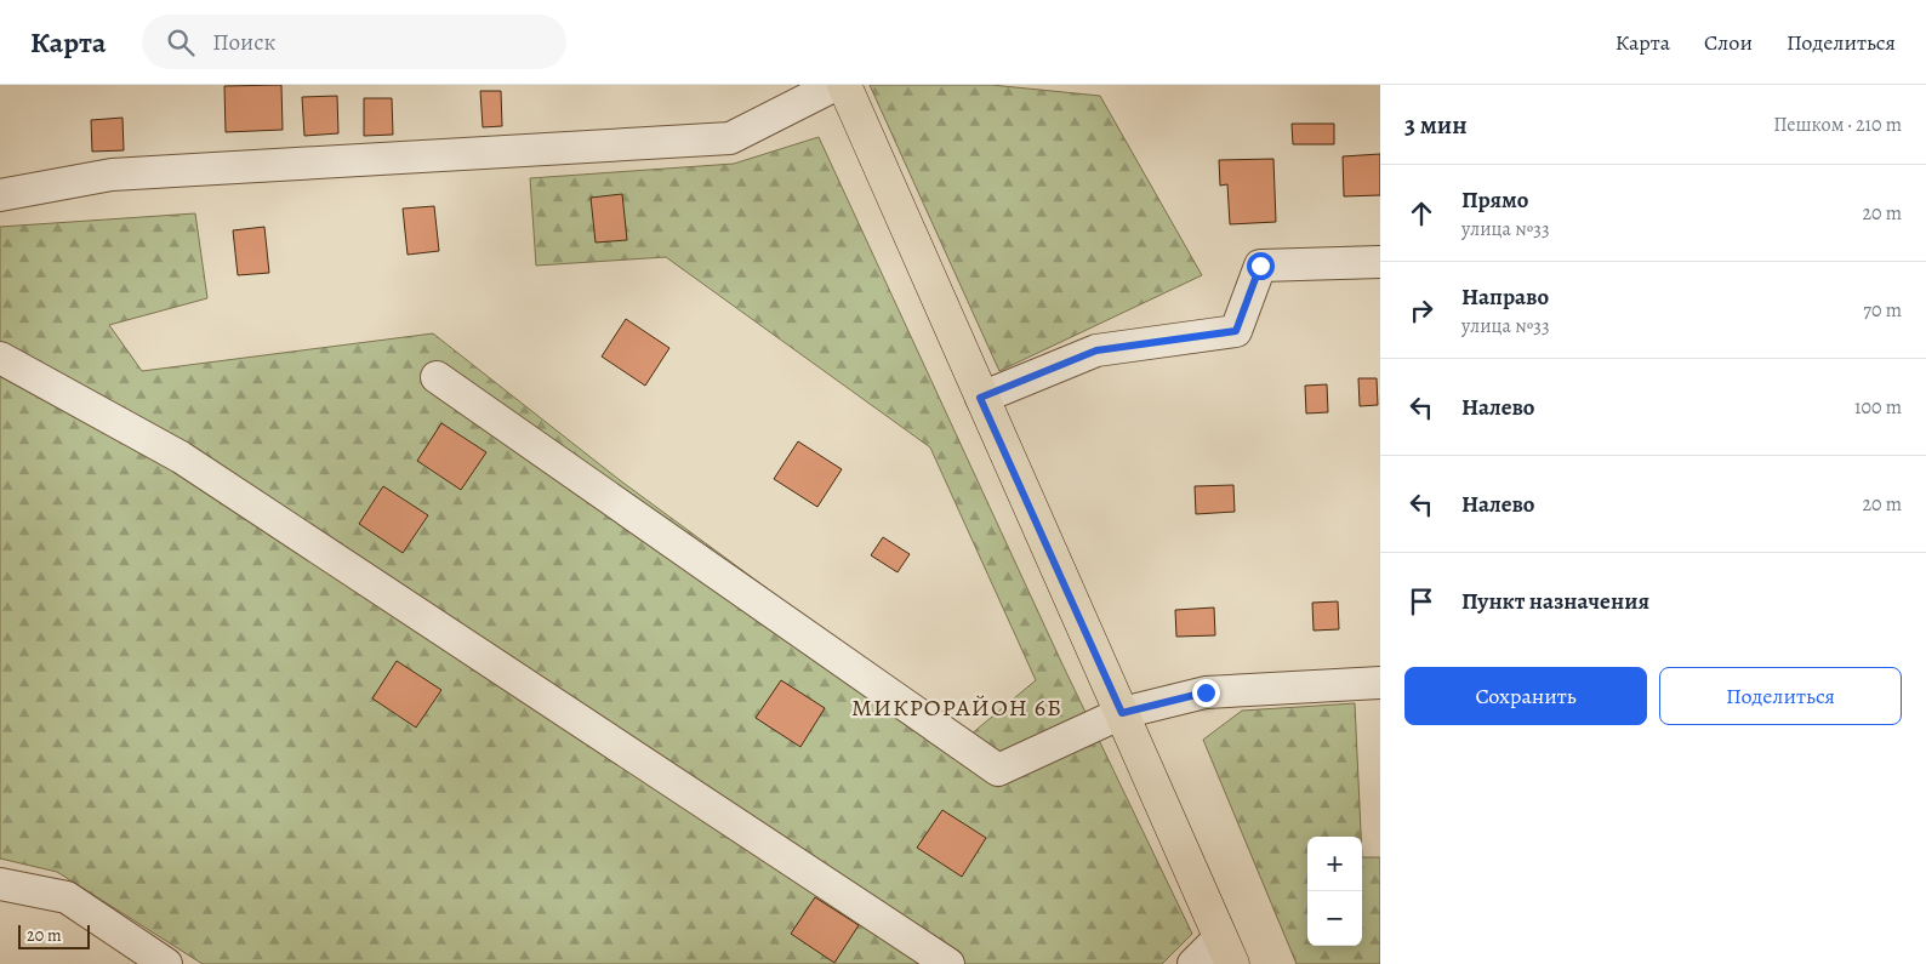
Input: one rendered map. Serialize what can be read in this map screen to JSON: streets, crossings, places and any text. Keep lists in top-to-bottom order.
{
  "districts": ["МИКРОРАЙОН 6Б"],
  "scale_bar": "20 m",
  "page": {
    "header": "Карта",
    "search": "Поиск",
    "nav": ["Карта", "Слои", "Поделиться"],
    "heading": ["3 мин", "Пешком · 210 m"],
    "list": [
      ["Прямо", "улица №33", "20 m"],
      ["Направо", "улица №33", "70 m"],
      ["Налево", "100 m"],
      ["Налево", "20 m"],
      "Пункт назначения"
    ],
    "buttons": ["Сохранить", "Поделиться"],
    "map_buttons": ["+", "−"],
    "scale": "20 m"
  }
}
